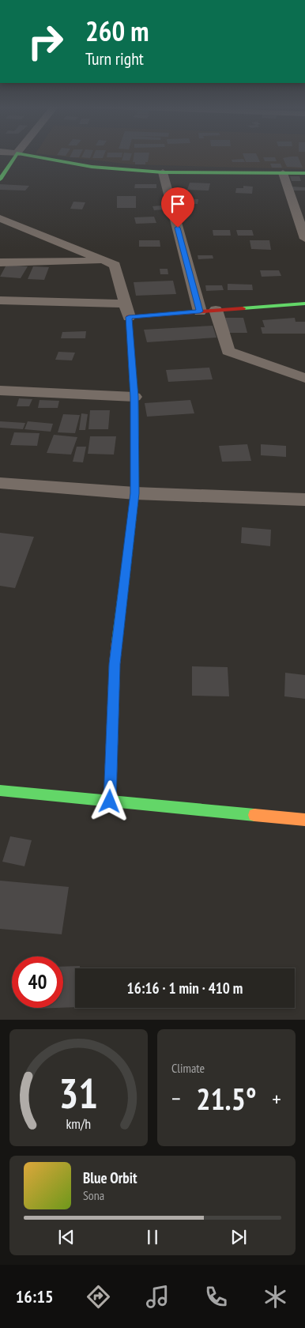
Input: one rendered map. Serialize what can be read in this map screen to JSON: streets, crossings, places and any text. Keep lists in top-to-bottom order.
{
  "page": {
    "turn": ["260 m", "Turn right"],
    "limit": "40",
    "trip": "16:16 · 1 min · 410 m",
    "tile": "Climate",
    "heat": ["−", "21.5°", "+"],
    "song": ["Blue Orbit", "Sona"],
    "tabs": "16:15",
    "gauge": ["31", "km/h"]
  }
}
